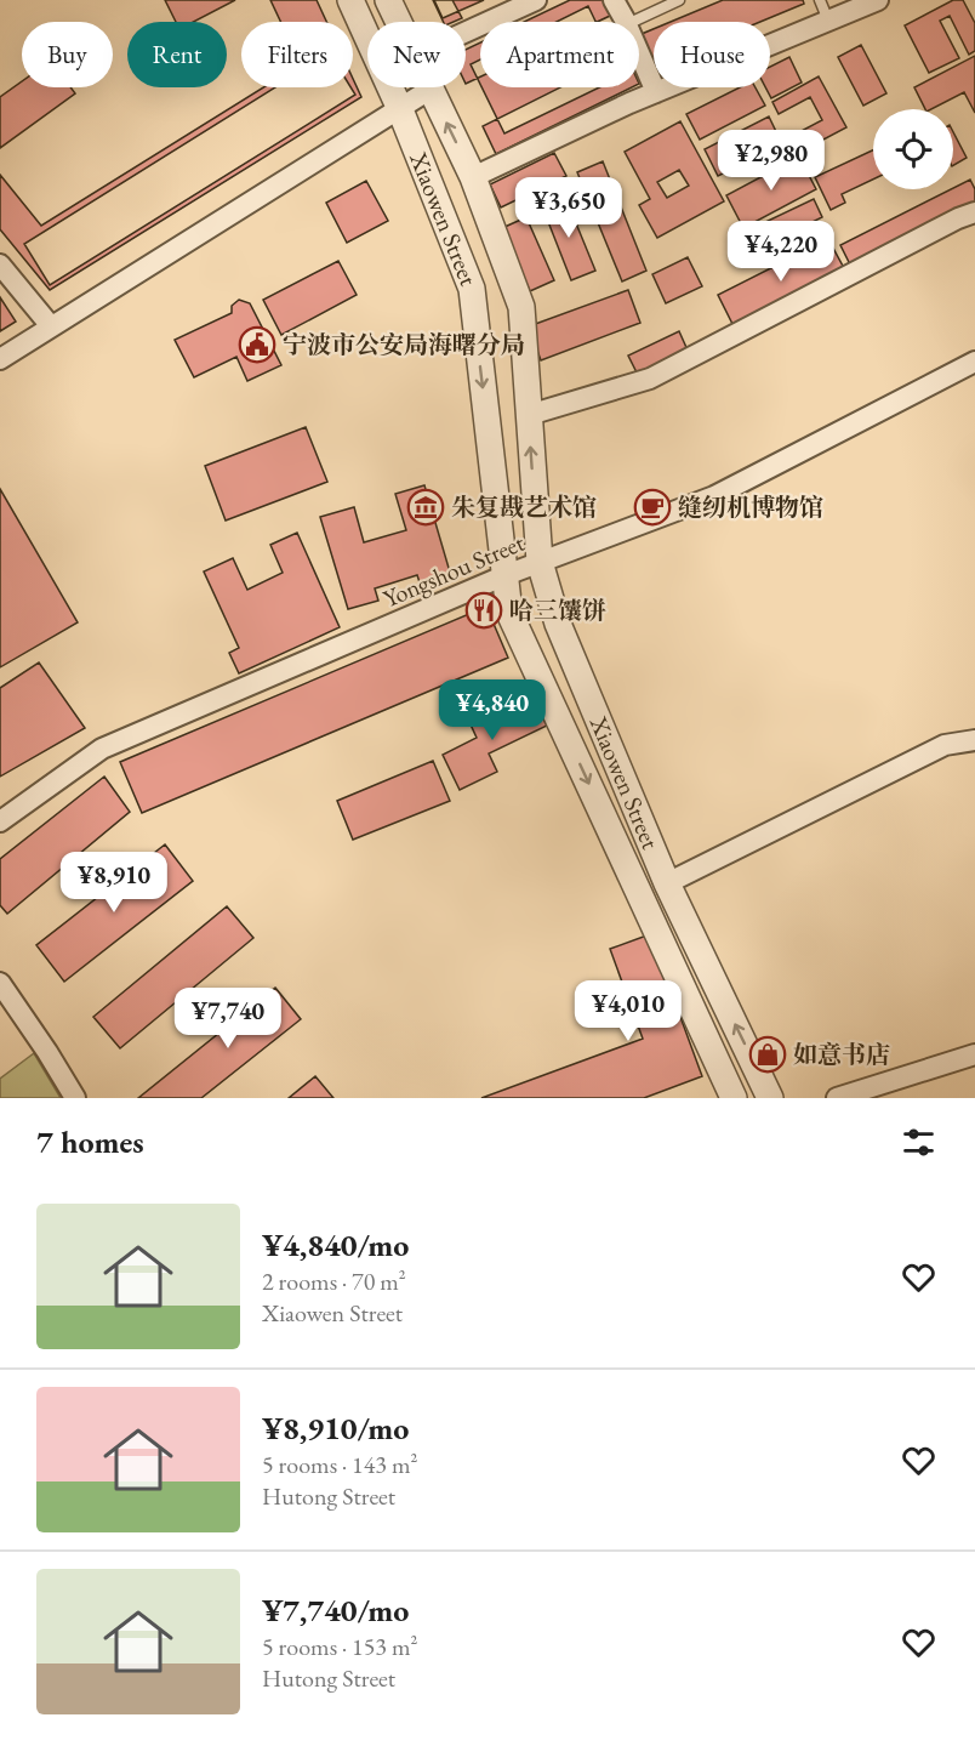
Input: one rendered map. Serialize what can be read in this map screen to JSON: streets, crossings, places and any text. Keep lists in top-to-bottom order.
{
  "streets": {
    "street": ["Xiaowen Street", "Yongshou Street"]
  },
  "crossings": [
    ["Xiaowen Street", "Yongshou Street"]
  ],
  "places": {
    "public building": ["宁波市公安局海曙分局"],
    "museum": ["朱复戡艺术馆"],
    "cafe": ["缝纫机博物馆"],
    "restaurant": ["哈三馕饼"],
    "shop": ["如意书店"]
  },
  "page": {
    "chip": [
      "Buy",
      "Rent",
      "Filters",
      "New",
      "Apartment",
      "House"
    ],
    "price": [
      "¥2,980",
      "¥3,650",
      "¥4,220",
      "¥4,840",
      "¥8,910",
      "¥4,010",
      "¥7,740"
    ],
    "heading": "7 homes",
    "list": [
      {
        "name": "¥4,840/mo",
        "note": "2 rooms · 70 m² · Xiaowen Street"
      },
      {
        "name": "¥8,910/mo",
        "note": "5 rooms · 143 m² · Hutong Street"
      },
      {
        "name": "¥7,740/mo",
        "note": "5 rooms · 153 m² · Hutong Street"
      }
    ]
  }
}
